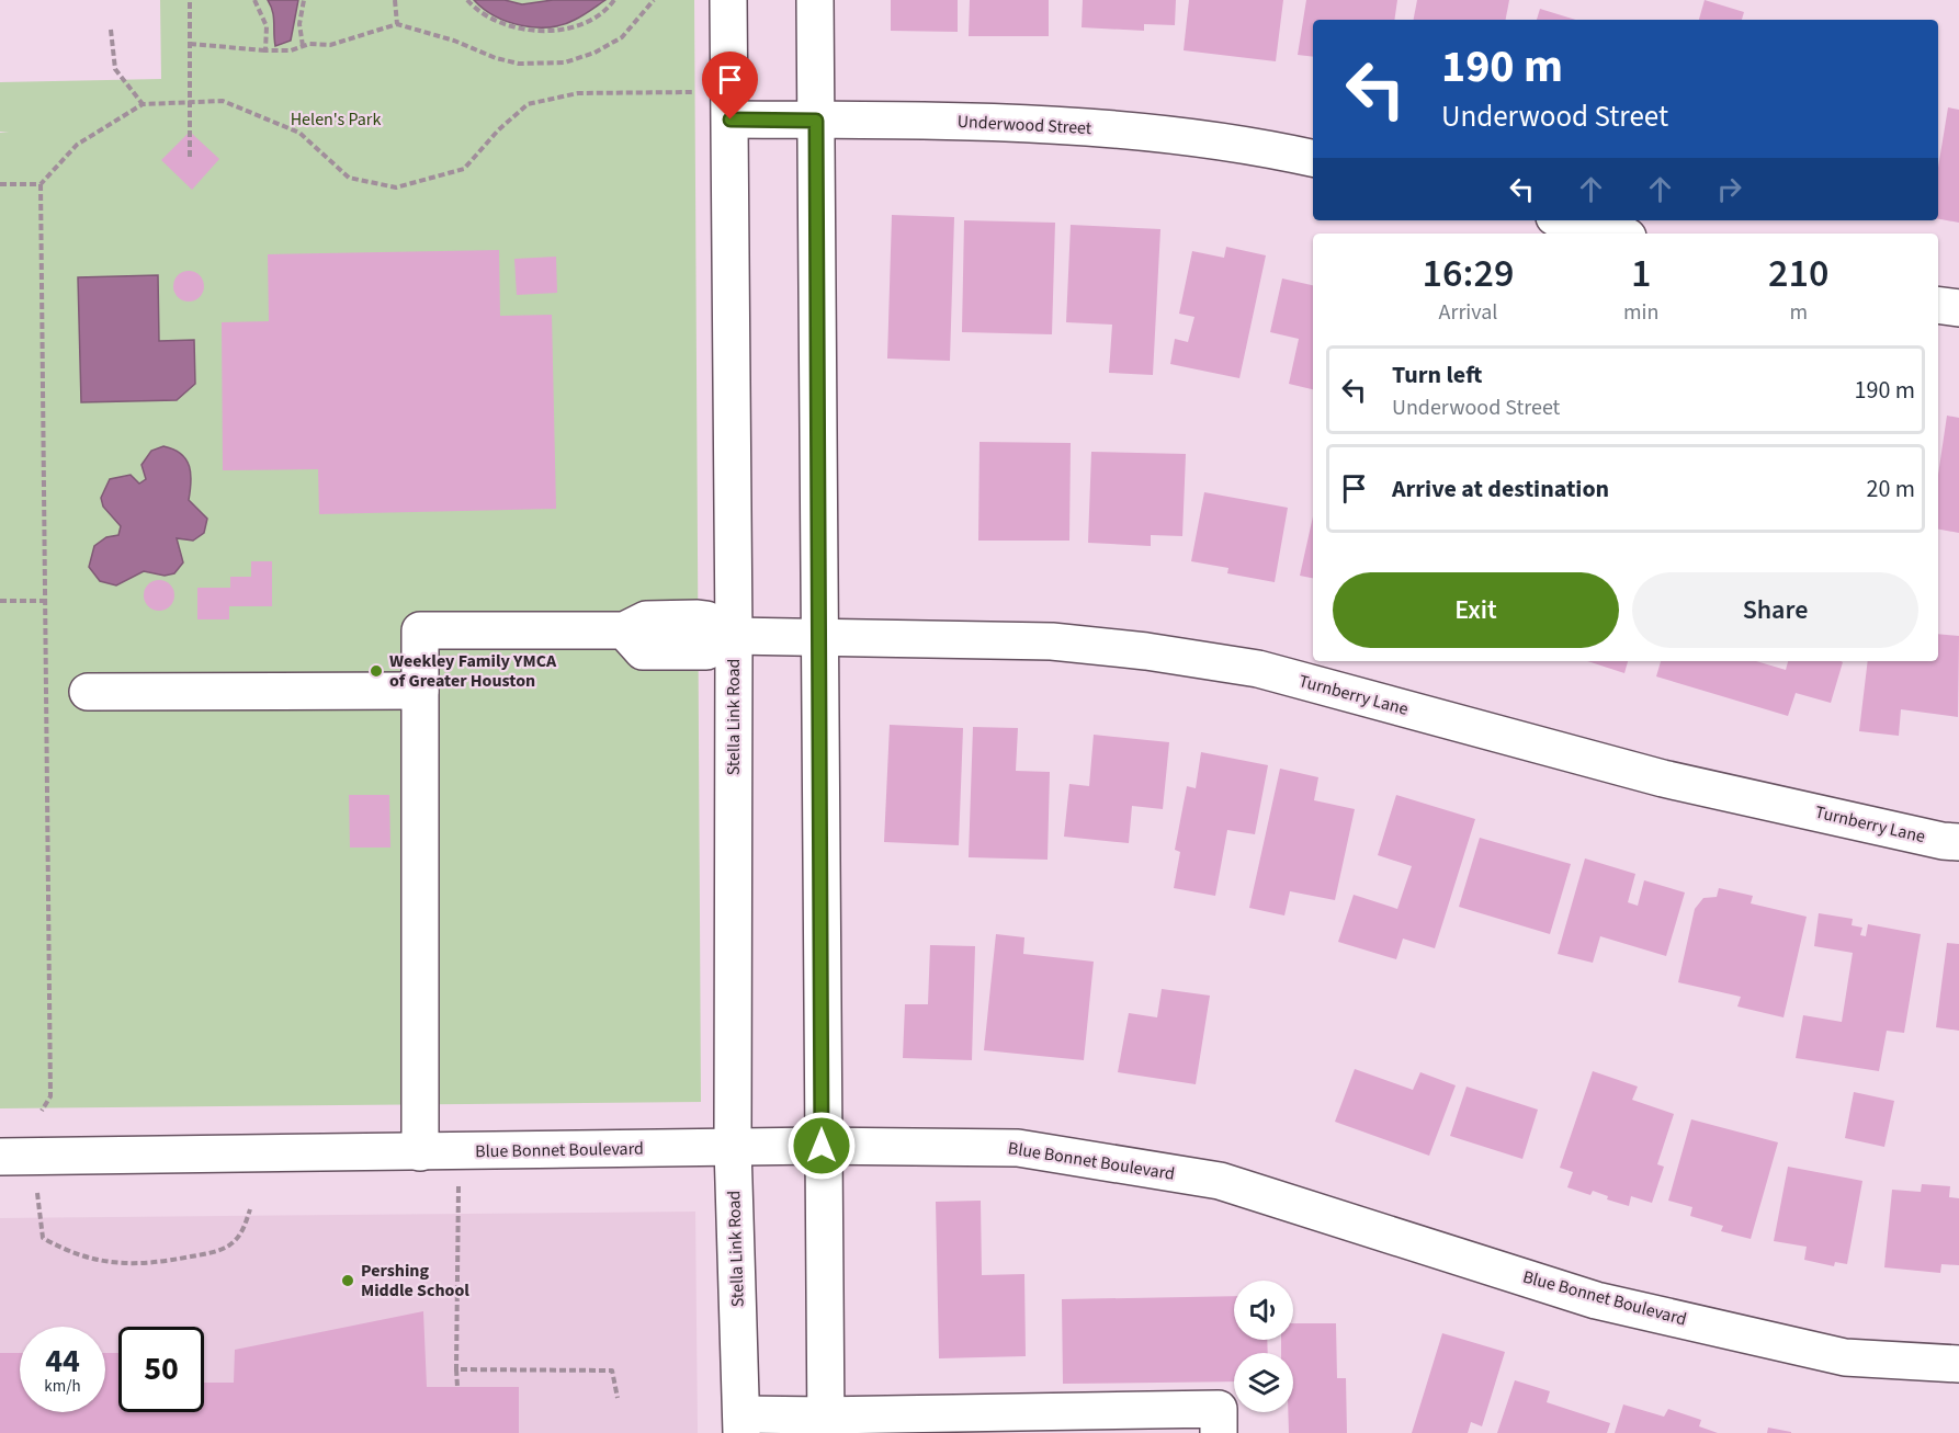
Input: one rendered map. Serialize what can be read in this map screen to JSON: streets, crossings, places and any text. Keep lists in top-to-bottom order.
{
  "streets": {
    "street": [
      "Underwood Street",
      "Turnberry Lane",
      "Stella Link Road",
      "Blue Bonnet Boulevard"
    ]
  },
  "crossings": [
    ["Underwood Street", "Stella Link Road"],
    ["Turnberry Lane", "Stella Link Road"],
    ["Stella Link Road", "Blue Bonnet Boulevard"]
  ],
  "parks": ["Helen's Park"],
  "places": ["Weekley Family YMCA of Greater Houston", "Pershing Middle School"],
  "page": {
    "turn": ["190 m", "Underwood Street"],
    "eta": [
      "16:29",
      "Arrival",
      "1",
      "min",
      "210",
      "m"
    ],
    "list": [
      {
        "name": "Turn left",
        "note": "Underwood Street",
        "value": "190 m"
      },
      {
        "name": "Arrive at destination",
        "value": "20 m"
      }
    ],
    "buttons": ["Exit", "Share"],
    "speed": "44 km/h",
    "limit": "50"
  }
}
